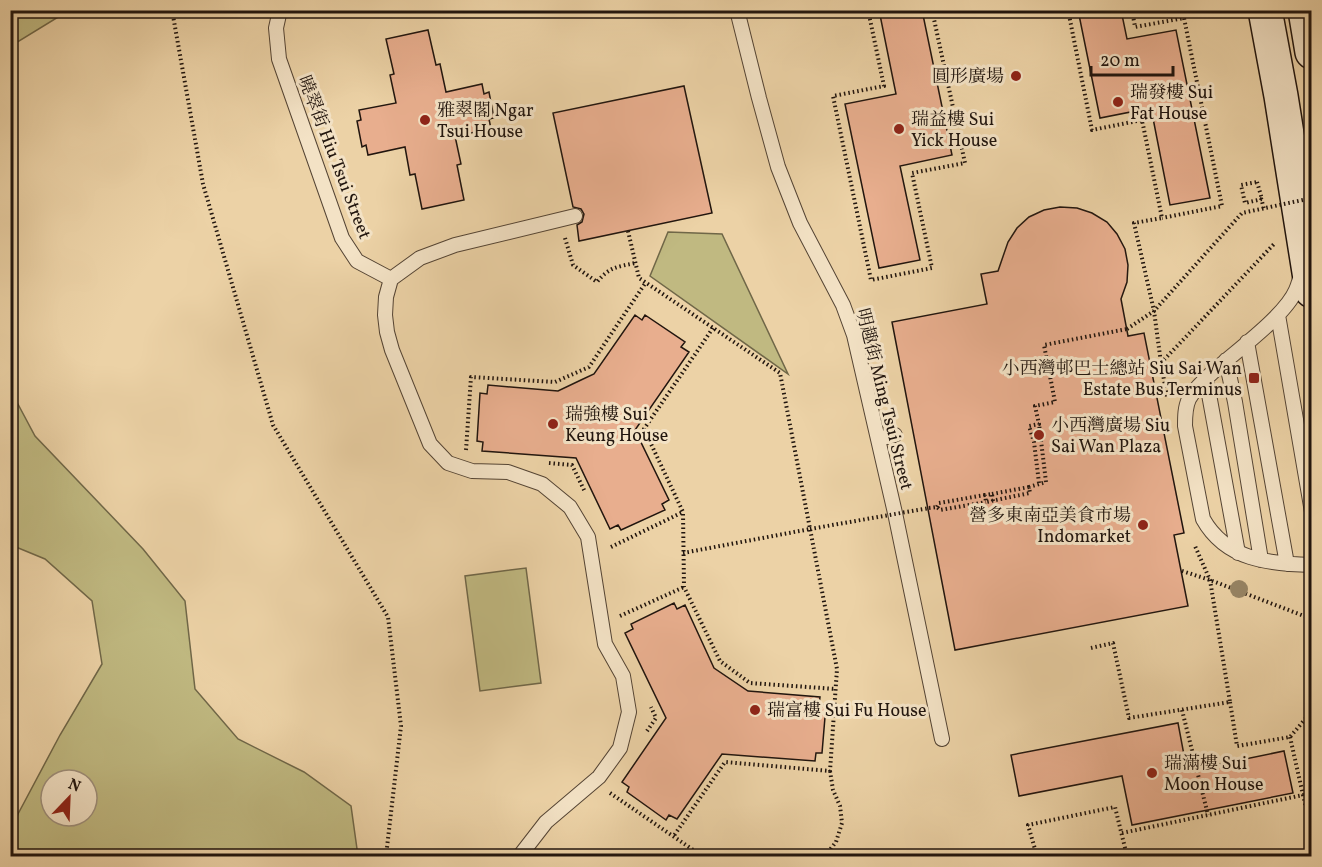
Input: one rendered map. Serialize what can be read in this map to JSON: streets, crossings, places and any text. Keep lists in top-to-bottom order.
{
  "streets": {
    "lane": ["曉翠街 Hiu Tsui Street", "明趣街 Ming Tsui Street"]
  },
  "places": {
    "other": [
      "圓形廣場",
      "瑞發樓 Sui Fat House",
      "雅翠閣 Ngar Tsui House",
      "瑞益樓 Sui Yick House",
      "瑞強樓 Sui Keung House",
      "小西灣廣場 Siu Sai Wan Plaza",
      "營多東南亞美食市場 Indomarket",
      "瑞富樓 Sui Fu House",
      "瑞滿樓 Sui Moon House"
    ],
    "transit": ["小西灣邨巴士總站 Siu Sai Wan Estate Bus Terminus"]
  },
  "scale_bar": "20 m",
  "north": "top right"
}
